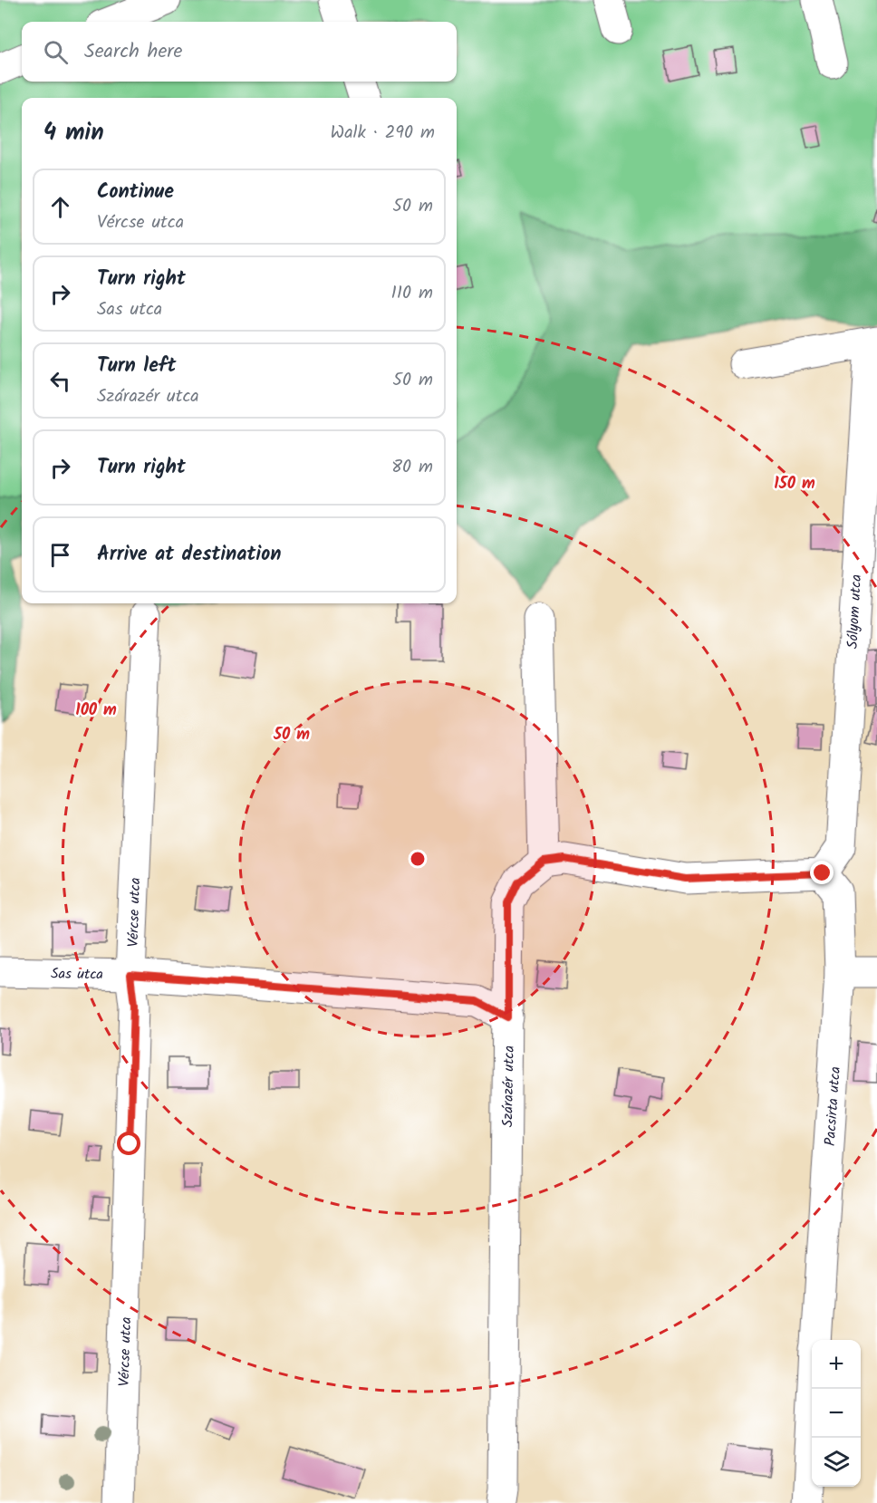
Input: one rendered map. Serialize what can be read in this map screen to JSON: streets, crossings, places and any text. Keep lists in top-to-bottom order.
{
  "streets": {
    "street": [
      "Sólyom utca",
      "Vércse utca",
      "Sas utca",
      "Szárazér utca",
      "Pacsirta utca"
    ]
  },
  "crossings": [
    ["Sólyom utca", "Pacsirta utca"],
    ["Vércse utca", "Sas utca"],
    ["Sas utca", "Szárazér utca"]
  ],
  "page": {
    "search": "Search here",
    "heading": ["4 min", "Walk · 290 m"],
    "list": [
      ["Continue", "Vércse utca", "50 m"],
      ["Turn right", "Sas utca", "110 m"],
      ["Turn left", "Szárazér utca", "50 m"],
      ["Turn right", "80 m"],
      "Arrive at destination"
    ],
    "map_buttons": ["+", "−"]
  },
  "rings": ["150 m", "100 m", "50 m"]
}
